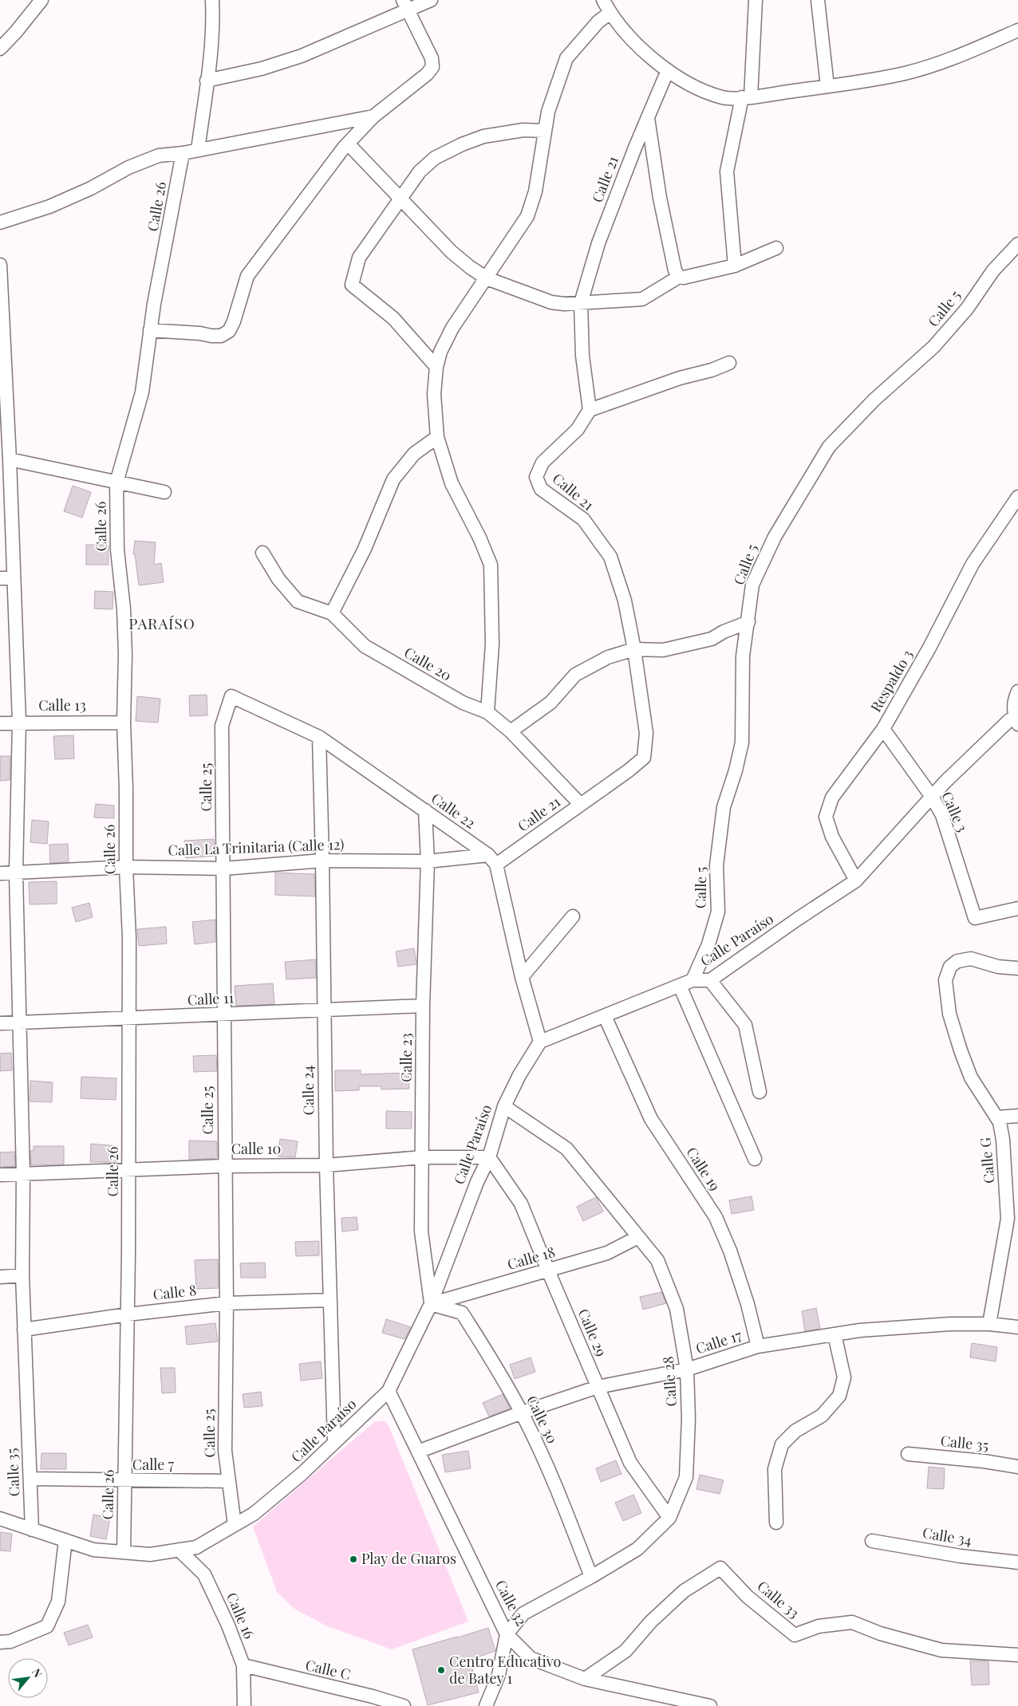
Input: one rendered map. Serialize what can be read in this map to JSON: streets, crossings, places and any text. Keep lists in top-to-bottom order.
{
  "streets": {
    "street": [
      "Calle 21",
      "Calle 26",
      "Calle 5",
      "Calle 20",
      "Respaldo 3",
      "Calle 13",
      "Calle 25",
      "Calle 22",
      "Calle 3",
      "Calle La Trinitaria (Calle 12)",
      "Calle Paraíso",
      "Calle 11",
      "Calle 23",
      "Calle 24",
      "Calle 10",
      "Calle G",
      "Calle 19",
      "Calle 18",
      "Calle 8",
      "Calle 29",
      "Calle 17",
      "Calle 28",
      "Calle 30",
      "Calle 35",
      "Calle 7",
      "Calle 34",
      "Calle 33",
      "Calle 32",
      "Calle 16",
      "Calle C"
    ]
  },
  "crossings": [
    ["Calle 21", "Calle 20"],
    ["Calle 21", "Calle 22"],
    ["Calle 21", "Calle La Trinitaria (Calle 12)"],
    ["Calle 26", "Calle 13"],
    ["Calle 26", "Calle La Trinitaria (Calle 12)"],
    ["Calle 26", "Calle Paraíso"],
    ["Calle 26", "Calle 11"],
    ["Calle 26", "Calle 10"],
    ["Calle 26", "Calle 8"],
    ["Calle 26", "Calle 7"],
    ["Calle 5", "Calle Paraíso"],
    ["Respaldo 3", "Calle 3"],
    ["Respaldo 3", "Calle Paraíso"],
    ["Calle 13", "Calle 35"],
    ["Calle 25", "Calle 22"],
    ["Calle 25", "Calle La Trinitaria (Calle 12)"],
    ["Calle 25", "Calle Paraíso"],
    ["Calle 25", "Calle 11"],
    ["Calle 25", "Calle 10"],
    ["Calle 25", "Calle 8"],
    ["Calle 25", "Calle 7"],
    ["Calle 22", "Calle La Trinitaria (Calle 12)"],
    ["Calle 22", "Calle 23"],
    ["Calle 22", "Calle 24"],
    ["Calle 3", "Calle Paraíso"],
    ["Calle La Trinitaria (Calle 12)", "Calle 23"],
    ["Calle La Trinitaria (Calle 12)", "Calle 24"],
    ["Calle La Trinitaria (Calle 12)", "Calle 35"],
    ["Calle Paraíso", "Calle 23"],
    ["Calle Paraíso", "Calle 24"],
    ["Calle Paraíso", "Calle 10"],
    ["Calle Paraíso", "Calle 19"],
    ["Calle Paraíso", "Calle 18"],
    ["Calle Paraíso", "Calle 29"],
    ["Calle Paraíso", "Calle 28"],
    ["Calle Paraíso", "Calle 30"],
    ["Calle Paraíso", "Calle 35"],
    ["Calle Paraíso", "Calle 32"],
    ["Calle Paraíso", "Calle 16"],
    ["Calle 11", "Calle 23"],
    ["Calle 11", "Calle 24"],
    ["Calle 11", "Calle 35"],
    ["Calle 23", "Calle 10"],
    ["Calle 23", "Calle 18"],
    ["Calle 23", "Calle 30"],
    ["Calle 24", "Calle 10"],
    ["Calle 24", "Calle 8"],
    ["Calle 10", "Calle 29"],
    ["Calle 10", "Calle 35"],
    ["Calle G", "Calle 17"],
    ["Calle 19", "Calle 17"],
    ["Calle 18", "Calle 29"],
    ["Calle 18", "Calle 28"],
    ["Calle 18", "Calle 30"],
    ["Calle 8", "Calle 35"],
    ["Calle 29", "Calle 17"],
    ["Calle 29", "Calle 28"],
    ["Calle 17", "Calle 28"],
    ["Calle 17", "Calle 30"],
    ["Calle 17", "Calle 32"],
    ["Calle 28", "Calle 30"],
    ["Calle 28", "Calle 32"],
    ["Calle 35", "Calle 7"],
    ["Calle 33", "Calle 32"],
    ["Calle 16", "Calle C"]
  ],
  "districts": ["PARAÍSO"],
  "places": ["Play de Guaros", "Centro Educativo de Batey 1"],
  "north": "top right"
}
